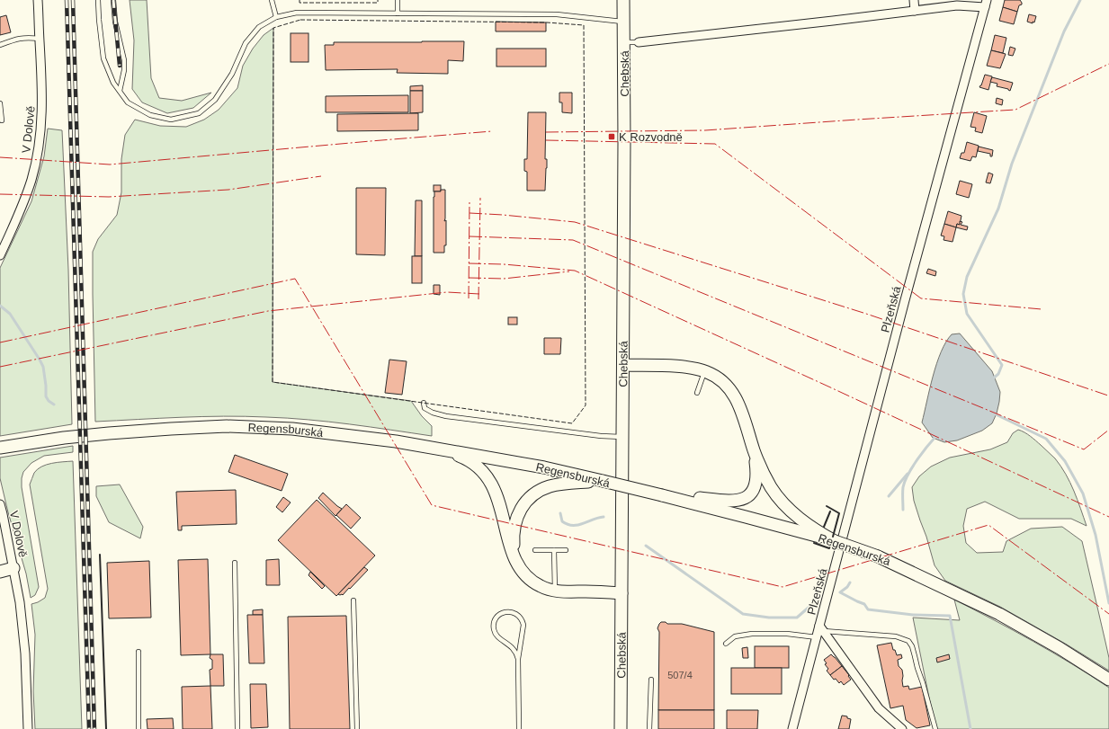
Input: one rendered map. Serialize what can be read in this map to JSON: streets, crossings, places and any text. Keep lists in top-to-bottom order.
{
  "streets": {
    "main road": ["Chebská", "Regensburská"],
    "street": ["V Dolově", "Plzeňská"]
  },
  "places": {
    "transit": ["K Rozvodně"]
  },
  "house_numbers": ["507/4"]
}
